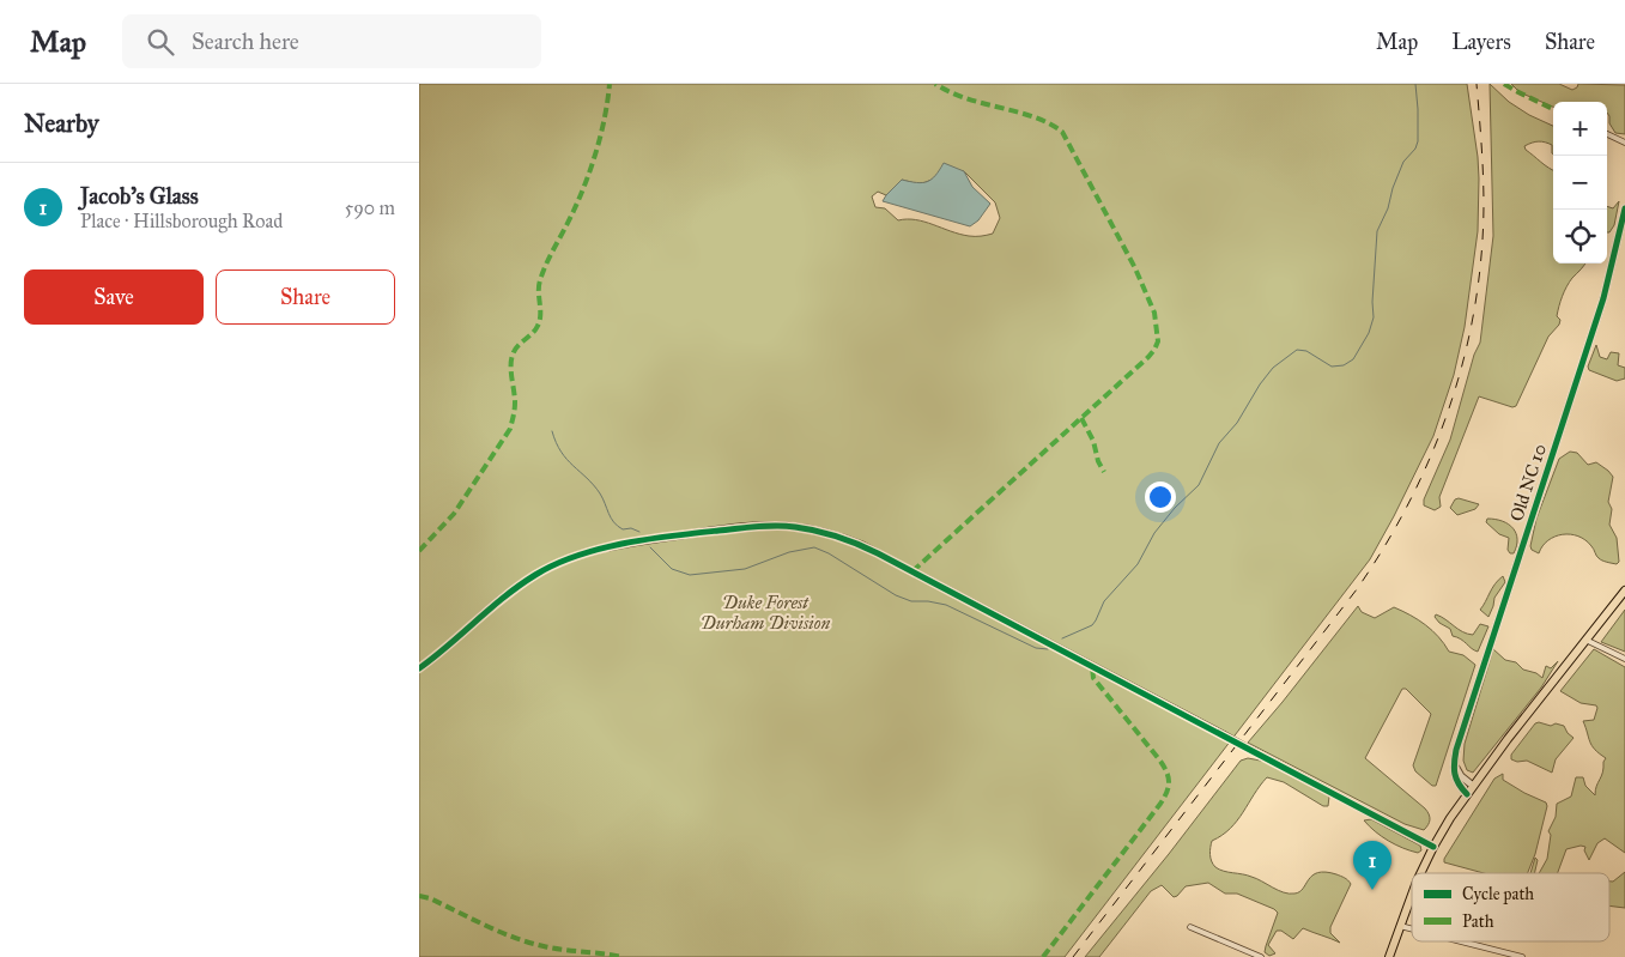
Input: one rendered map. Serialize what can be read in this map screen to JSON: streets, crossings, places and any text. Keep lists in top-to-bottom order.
{
  "streets": {
    "street": ["Old NC 10"]
  },
  "parks": ["Duke Forest Durham Division"],
  "legend": ["Cycle path", "Path"],
  "page": {
    "header": "Map",
    "search": "Search here",
    "nav": ["Map", "Layers", "Share"],
    "heading": "Nearby",
    "map_buttons": ["+", "−"],
    "list": [
      {
        "mark": "1",
        "name": "Jacob's Glass",
        "note": "Place · Hillsborough Road",
        "value": "590 m"
      }
    ],
    "buttons": ["Save", "Share"],
    "pins": "1"
  }
}
